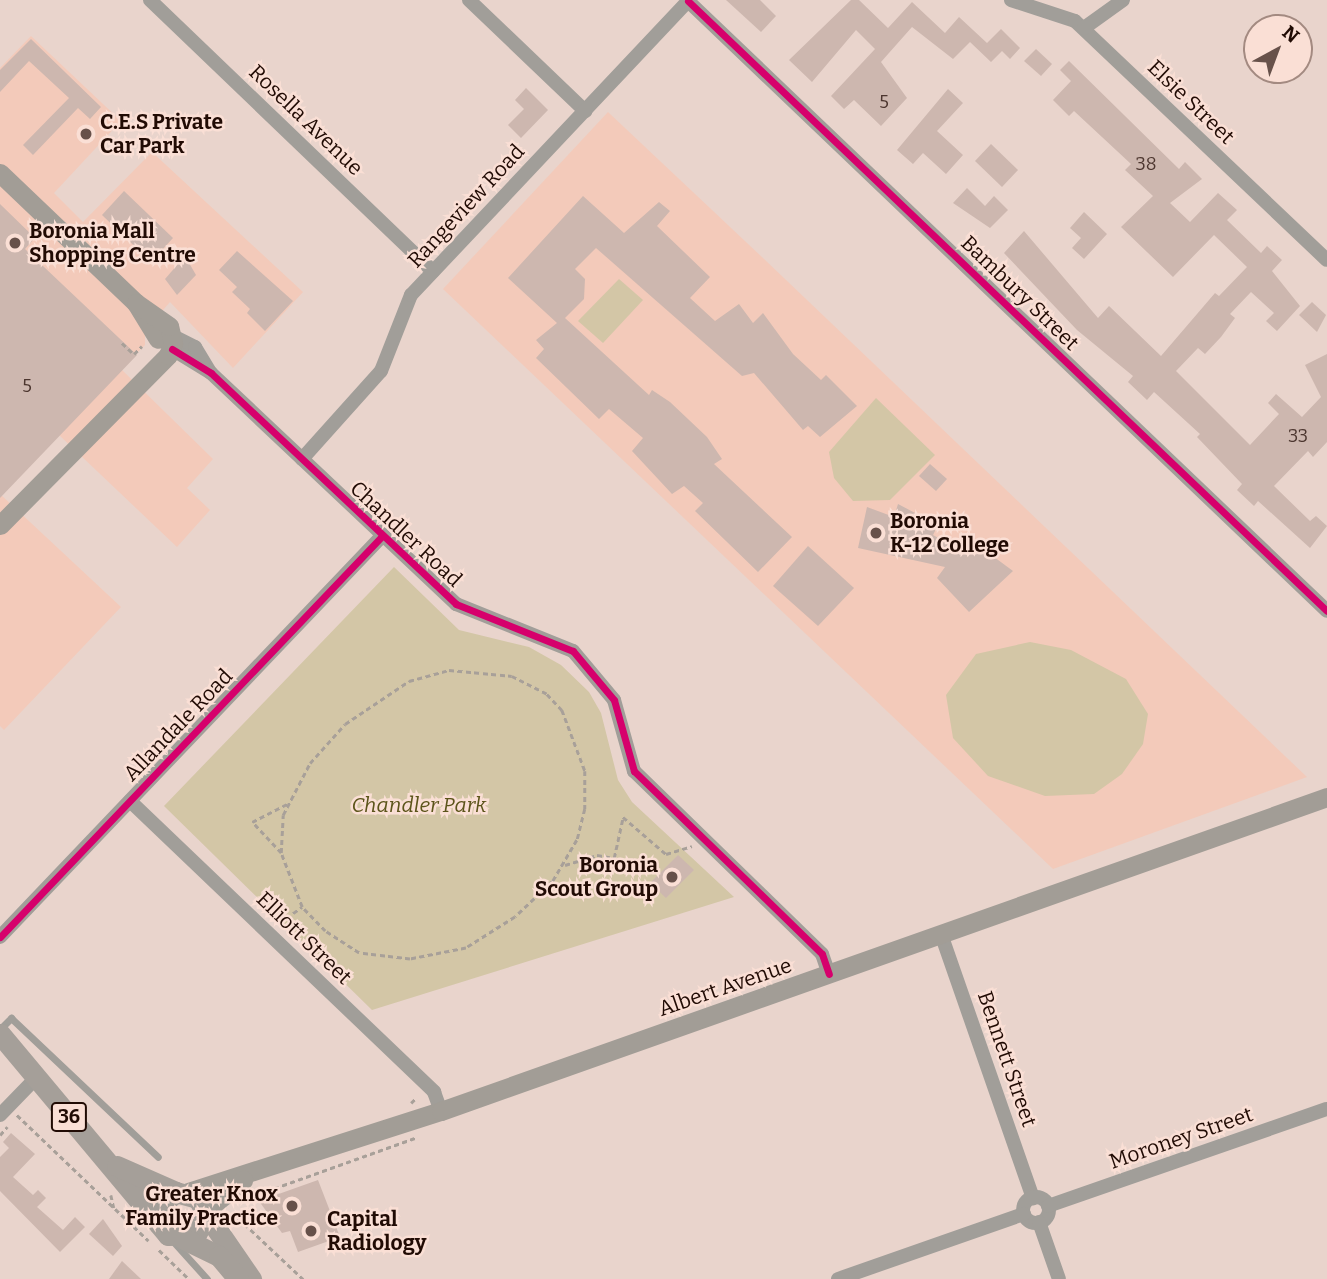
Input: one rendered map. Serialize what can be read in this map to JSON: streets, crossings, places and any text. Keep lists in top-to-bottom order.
{
  "streets": {
    "main road": ["Chandler Road", "Albert Avenue", "36"],
    "street": [
      "Elsie Street",
      "Rosella Avenue",
      "Rangeview Road",
      "Bambury Street",
      "Allandale Road",
      "Elliott Street",
      "Bennett Street",
      "Moroney Street"
    ]
  },
  "crossings": [
    ["Rosella Avenue", "Rangeview Road"],
    ["Rangeview Road", "Bambury Street"],
    ["Rangeview Road", "Chandler Road"],
    ["Chandler Road", "Allandale Road"],
    ["Chandler Road", "Albert Avenue"],
    ["Allandale Road", "Elliott Street"],
    ["Elliott Street", "Albert Avenue"],
    ["Albert Avenue", "Bennett Street"],
    ["Albert Avenue", "36"]
  ],
  "parks": ["Chandler Park"],
  "places": [
    "C.E.S Private Car Park",
    "Boronia Mall Shopping Centre",
    "Boronia K-12 College",
    "Boronia Scout Group",
    "Greater Knox Family Practice",
    "Capital Radiology"
  ],
  "house_numbers": [
    "5",
    "38",
    "5",
    "33"
  ],
  "north": "top right"
}
